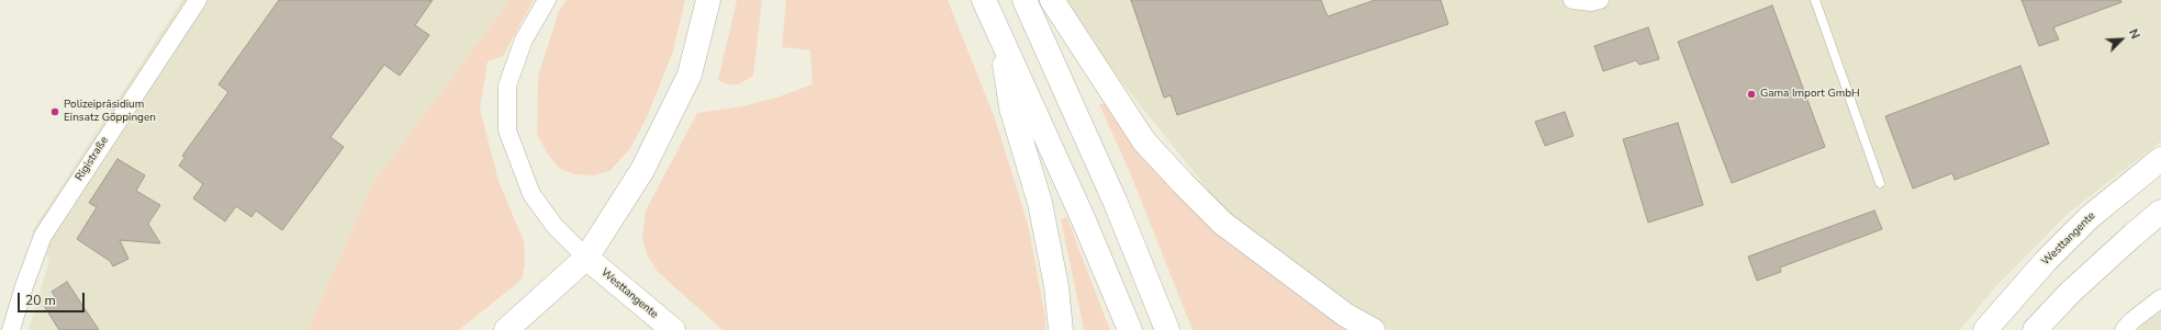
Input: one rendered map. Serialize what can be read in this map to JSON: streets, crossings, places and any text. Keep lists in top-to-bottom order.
{
  "streets": {
    "main road": ["Westtangente"],
    "street": ["Rigistraße"]
  },
  "places": ["Gama Import GmbH", "Polizeipräsidium Einsatz Göppingen"],
  "scale_bar": "20 m",
  "north": "top right"
}
